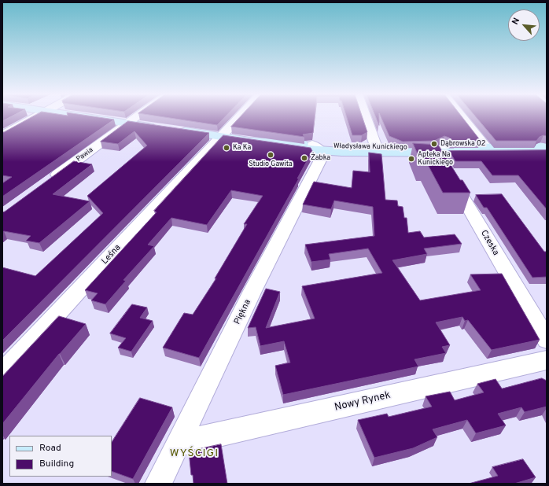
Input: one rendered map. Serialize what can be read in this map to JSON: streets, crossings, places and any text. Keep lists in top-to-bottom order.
{
  "streets": {
    "main road": ["Władysława Kunickiego"],
    "street": [
      "Pawia",
      "Czeska",
      "Leśna",
      "Piękna",
      "Nowy Rynek"
    ]
  },
  "crossings": [
    ["Władysława Kunickiego", "Czeska"],
    ["Władysława Kunickiego", "Leśna"],
    ["Władysława Kunickiego", "Piękna"],
    ["Piękna", "Nowy Rynek"]
  ],
  "districts": ["WYŚCIGI"],
  "places": [
    "Dąbrowska 02",
    "Ka Ka",
    "Studio Gawita",
    "Żabka",
    "Apteka Na Kunickiego"
  ],
  "legend": ["Road", "Building"],
  "north": "top left"
}
